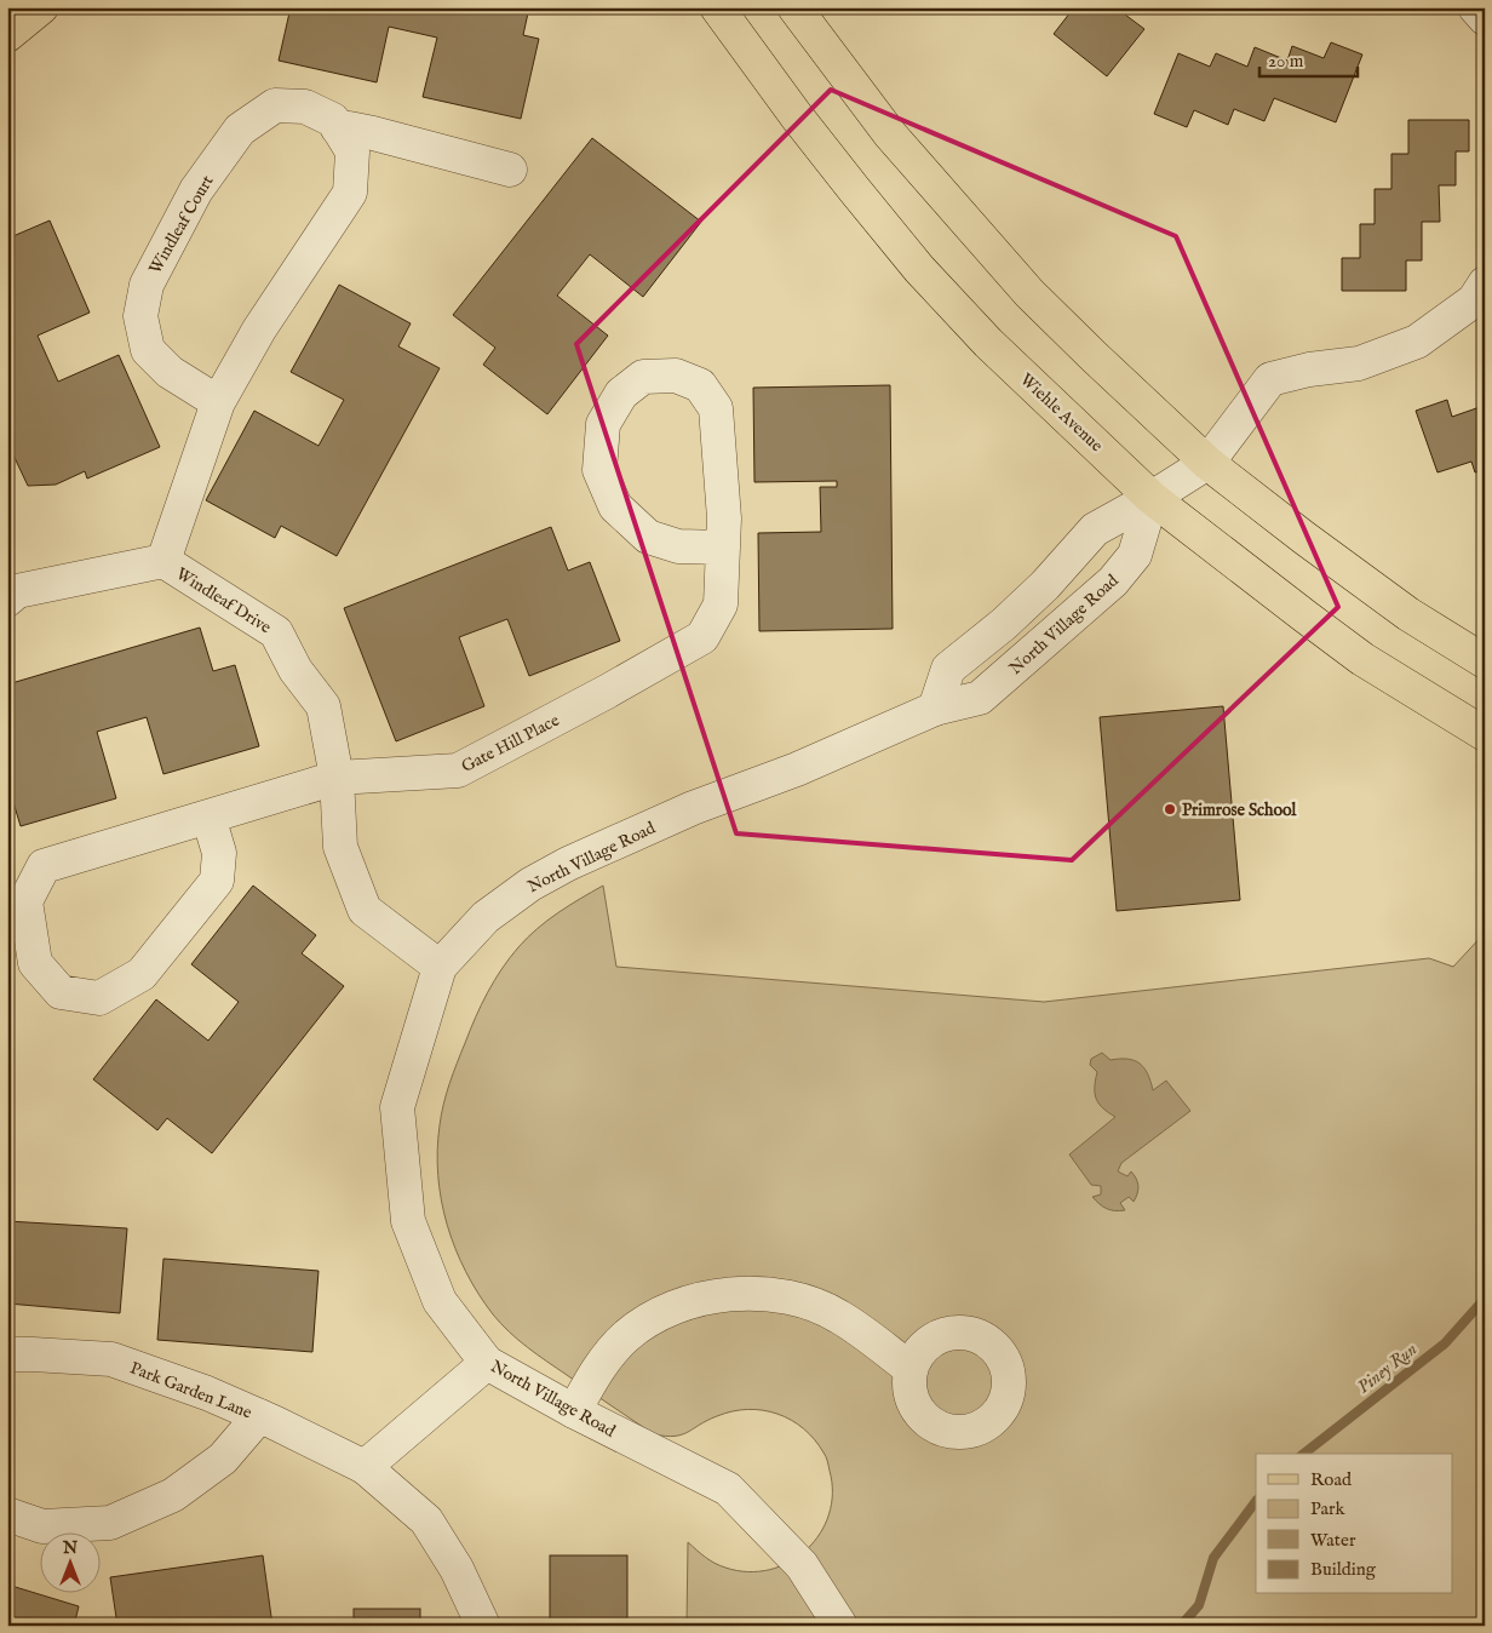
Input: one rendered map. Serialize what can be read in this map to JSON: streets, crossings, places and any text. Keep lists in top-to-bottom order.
{
  "streets": {
    "main road": ["Wiehle Avenue"],
    "street": [
      "Windleaf Court",
      "Windleaf Drive",
      "North Village Road",
      "Gate Hill Place",
      "Park Garden Lane"
    ]
  },
  "crossings": [
    ["Windleaf Court", "Windleaf Drive"],
    ["Wiehle Avenue", "North Village Road"],
    ["Windleaf Drive", "North Village Road"],
    ["Windleaf Drive", "Gate Hill Place"]
  ],
  "water": ["Piney Run"],
  "places": ["Primrose School"],
  "legend": [
    "Road",
    "Park",
    "Water",
    "Building"
  ],
  "scale_bar": "20 m",
  "north": "top"
}
